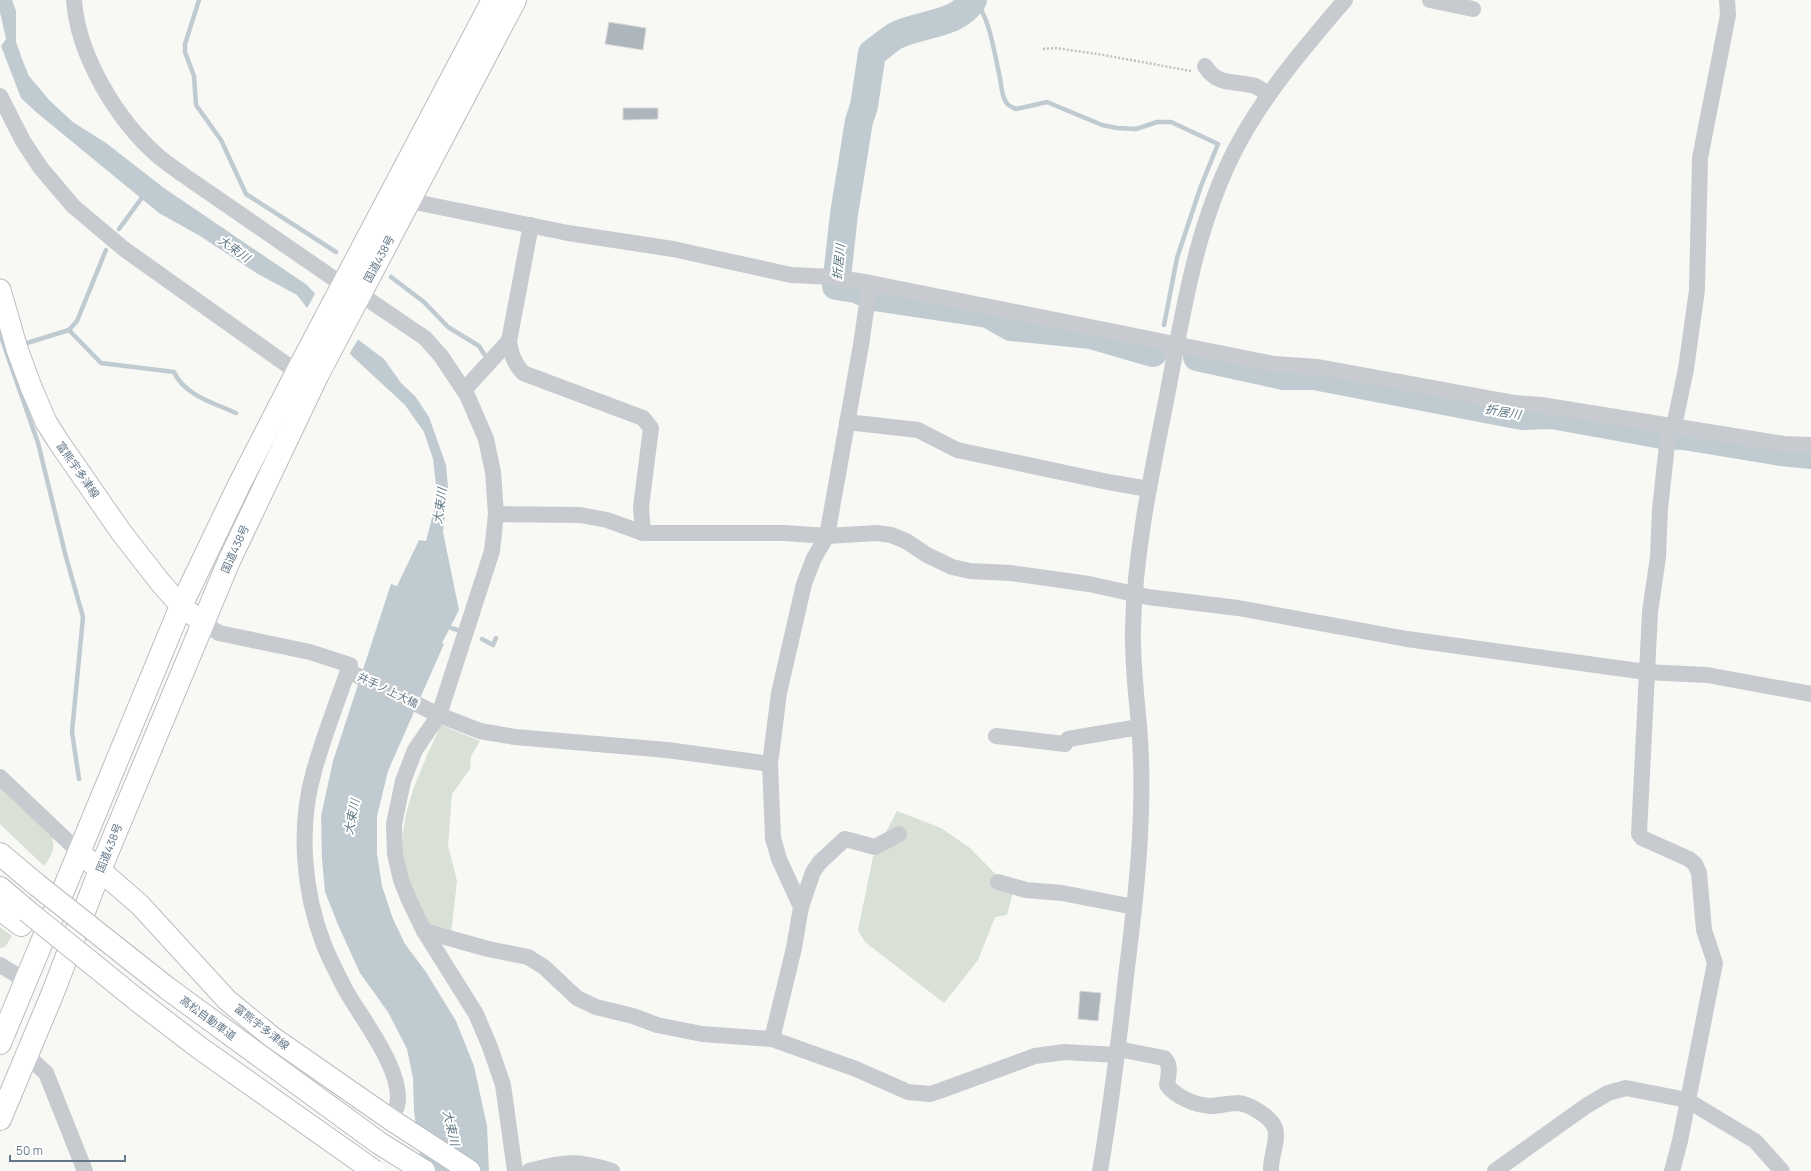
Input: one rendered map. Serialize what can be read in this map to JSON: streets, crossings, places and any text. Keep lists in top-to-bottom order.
{
  "streets": {
    "highway": ["国道438号", "高松自動車道"],
    "main road": ["富熊宇多津線"],
    "street": ["井手ノ上大橋"]
  },
  "crossings": [
    ["国道438号", "富熊宇多津線"],
    ["国道438号", "井手ノ上大橋"],
    ["富熊宇多津線", "井手ノ上大橋"]
  ],
  "water": ["大束川", "折居川"],
  "scale_bar": "50 m"
}
